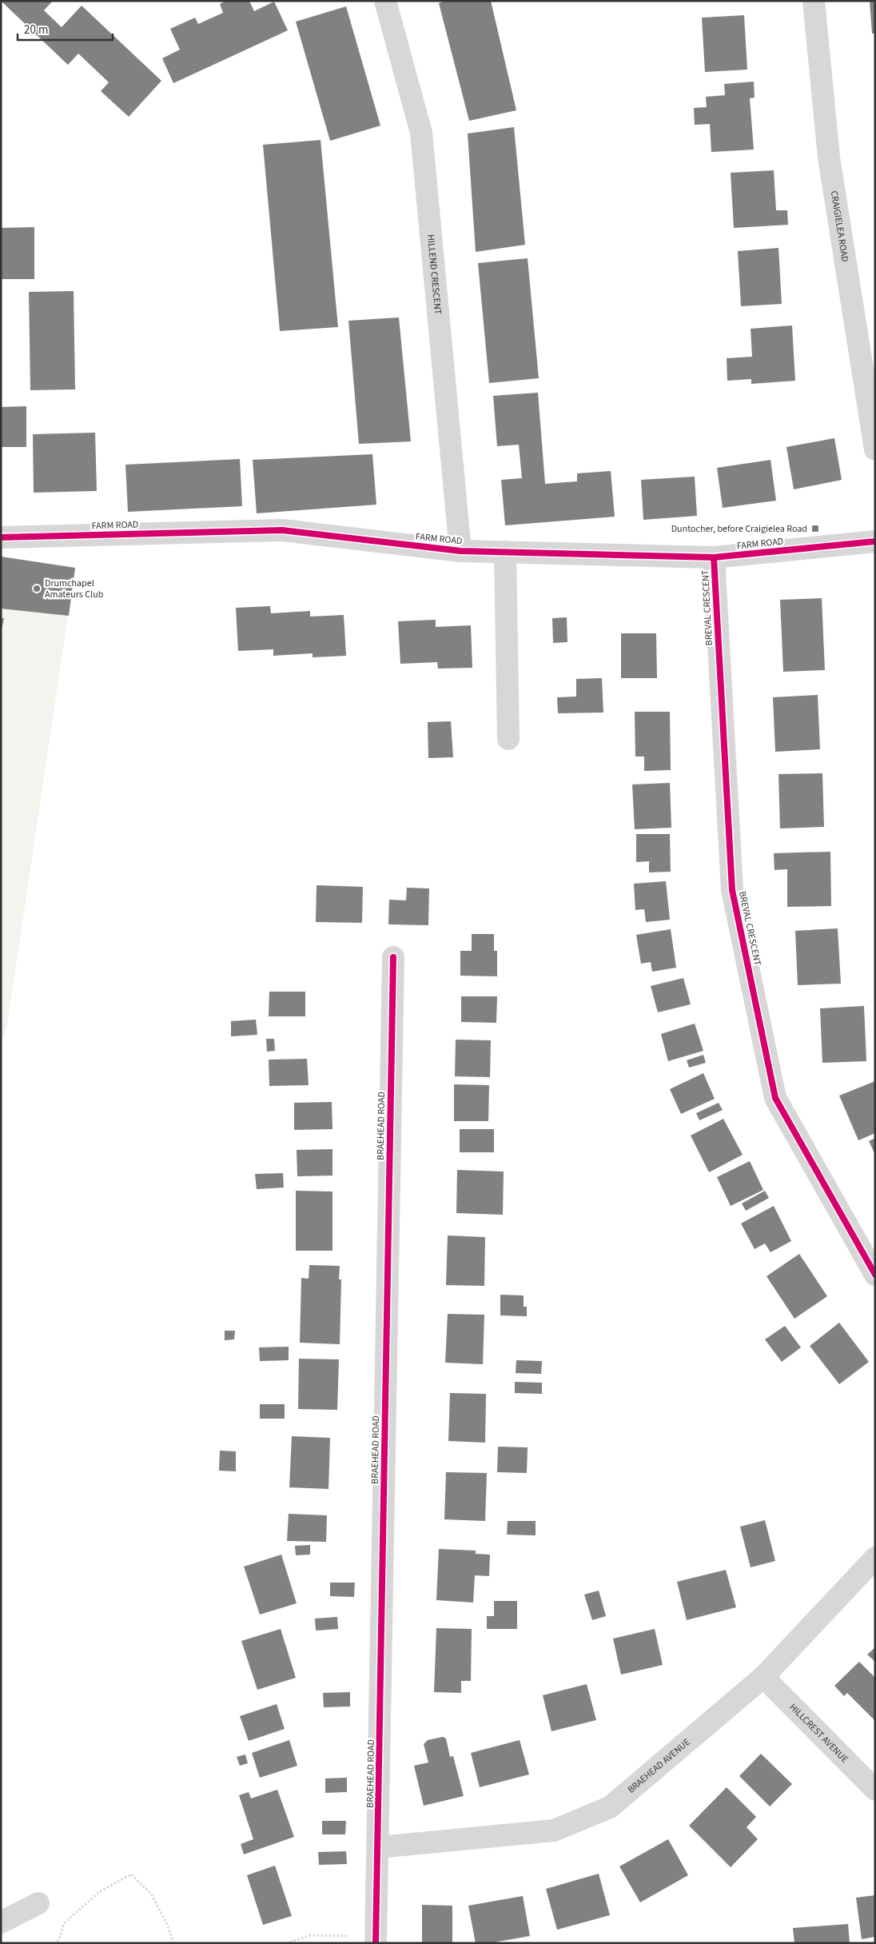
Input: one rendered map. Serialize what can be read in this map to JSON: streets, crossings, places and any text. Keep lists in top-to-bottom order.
{
  "streets": {
    "street": [
      "CRAIGIELEA ROAD",
      "HILLEND CRESCENT",
      "FARM ROAD",
      "BREVAL CRESCENT",
      "BRAEHEAD ROAD",
      "HILLCREST AVENUE",
      "BRAEHEAD AVENUE"
    ]
  },
  "crossings": [
    ["HILLEND CRESCENT", "FARM ROAD"],
    ["FARM ROAD", "BREVAL CRESCENT"],
    ["BRAEHEAD ROAD", "BRAEHEAD AVENUE"],
    ["HILLCREST AVENUE", "BRAEHEAD AVENUE"]
  ],
  "places": {
    "transit": ["Duntocher, before Craigielea Road"],
    "other": ["Drumchapel Amateurs Club"]
  },
  "scale_bar": "20 m"
}
